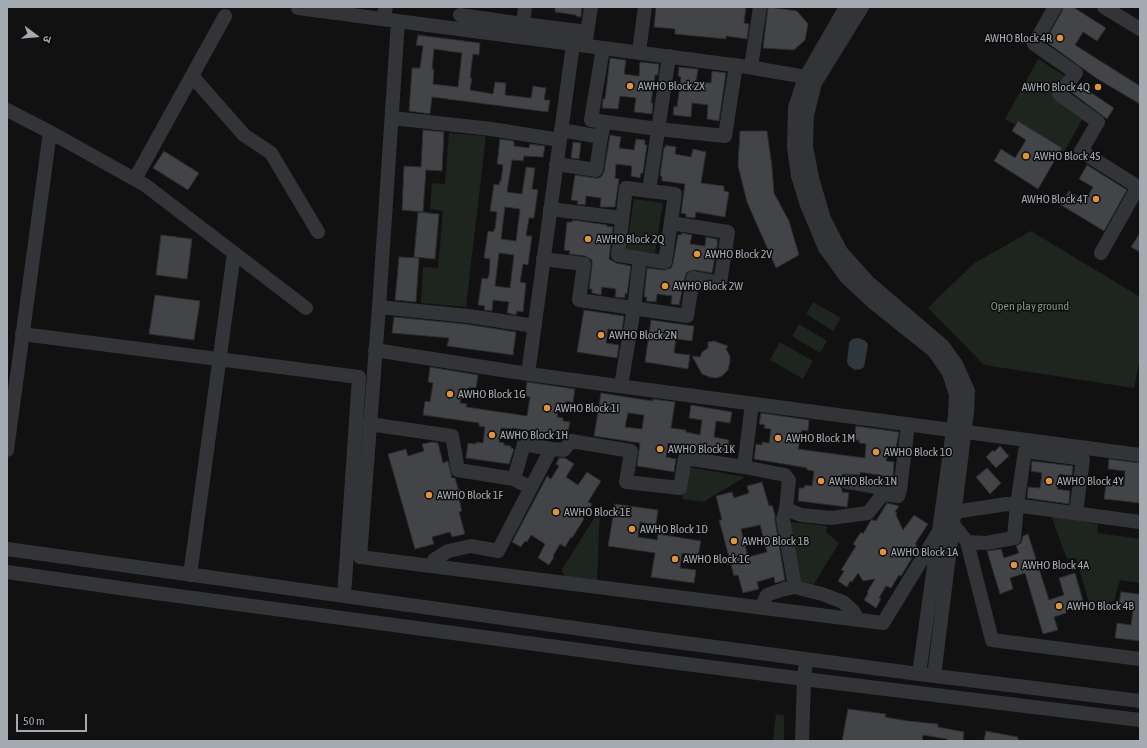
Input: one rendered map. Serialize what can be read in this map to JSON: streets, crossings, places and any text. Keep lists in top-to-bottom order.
{
  "parks": ["Open play ground"],
  "places": [
    "AWHO Block 4R",
    "AWHO Block 2X",
    "AWHO Block 4Q",
    "AWHO Block 4S",
    "AWHO Block 4T",
    "AWHO Block 2Q",
    "AWHO Block 2V",
    "AWHO Block 2W",
    "AWHO Block 2N",
    "AWHO Block 1G",
    "AWHO Block 1I",
    "AWHO Block 1H",
    "AWHO Block 1M",
    "AWHO Block 1K",
    "AWHO Block 1O",
    "AWHO Block 1N",
    "AWHO Block 4Y",
    "AWHO Block 1F",
    "AWHO Block 1E",
    "AWHO Block 1D",
    "AWHO Block 1B",
    "AWHO Block 1A",
    "AWHO Block 1C",
    "AWHO Block 4A",
    "AWHO Block 4B"
  ],
  "scale_bar": "50 m",
  "north": "right"
}
